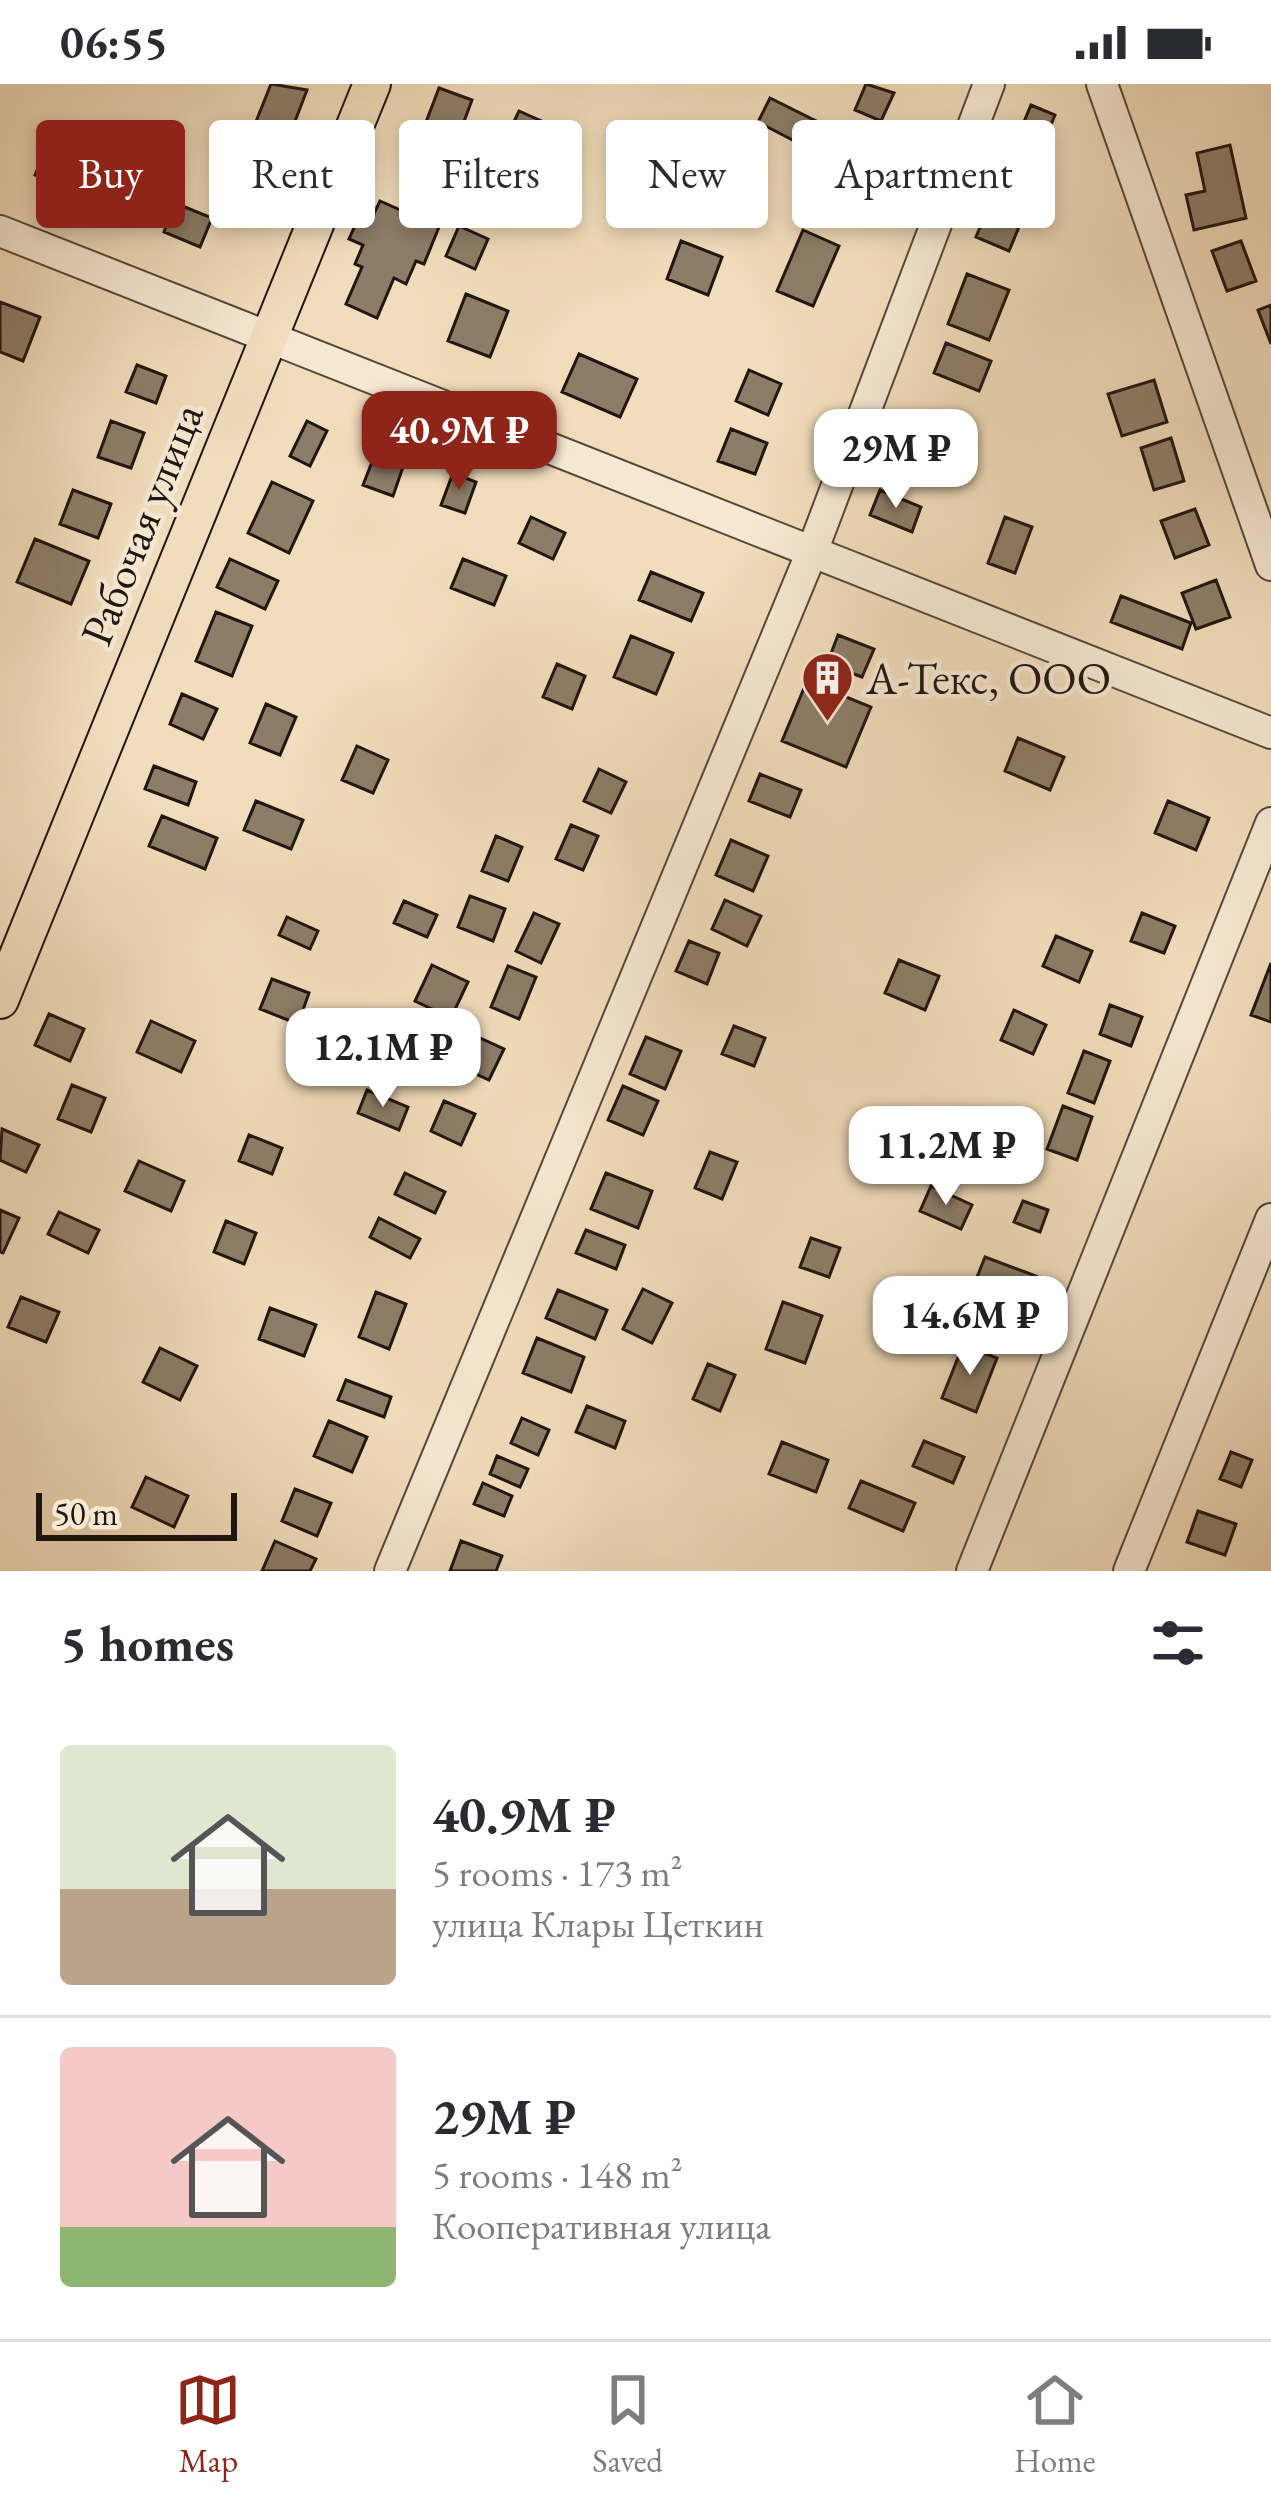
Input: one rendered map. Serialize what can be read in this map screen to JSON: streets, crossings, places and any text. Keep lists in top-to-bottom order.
{
  "streets": {
    "main road": ["Рабочая улица"]
  },
  "places": {
    "building": ["А-Текс, ООО"]
  },
  "scale_bar": "50 m",
  "page": {
    "status": "06:55",
    "chip": [
      "Buy",
      "Rent",
      "Filters",
      "New",
      "Apartment"
    ],
    "price": [
      "40.9M ₽",
      "29M ₽",
      "12.1M ₽",
      "11.2M ₽",
      "14.6M ₽"
    ],
    "scale": "50 m",
    "heading": "5 homes",
    "list": [
      {
        "name": "40.9M ₽",
        "note": "5 rooms · 173 m² · улица Клары Цеткин"
      },
      {
        "name": "29M ₽",
        "note": "5 rooms · 148 m² · Кооперативная улица"
      }
    ],
    "tabs": ["Map", "Saved", "Home"]
  }
}
